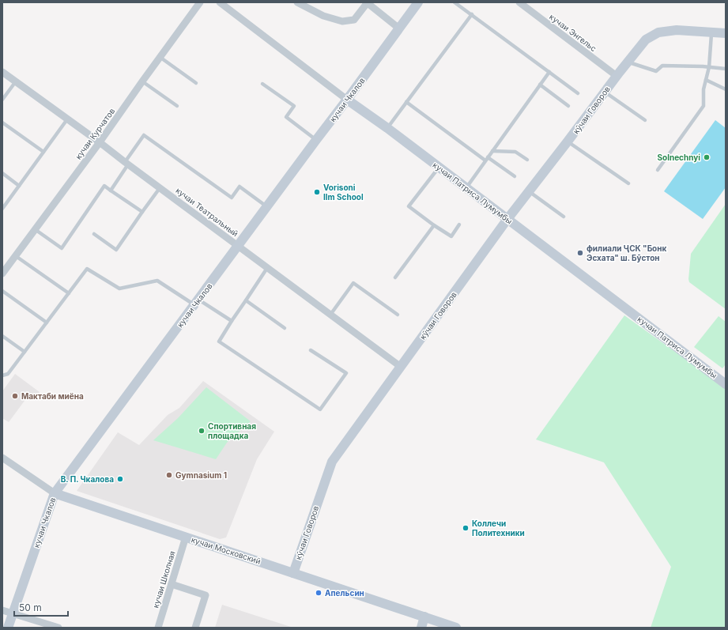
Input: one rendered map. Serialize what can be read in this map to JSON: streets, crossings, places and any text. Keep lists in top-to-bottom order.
{
  "streets": {
    "street": [
      "кучаи Энгельс",
      "кучаи Чкалов",
      "кӯчаи Говоров",
      "кучаи Курчатов",
      "кучаи Патриса Лумумбы",
      "кучаи Театральный",
      "кучаи Московский",
      "кучаи Школная"
    ]
  },
  "crossings": [
    ["кучаи Энгельс", "кӯчаи Говоров"],
    ["кучаи Чкалов", "кучаи Патриса Лумумбы"],
    ["кучаи Чкалов", "кучаи Театральный"],
    ["кучаи Чкалов", "кучаи Московский"],
    ["кӯчаи Говоров", "кучаи Патриса Лумумбы"],
    ["кӯчаи Говоров", "кучаи Театральный"],
    ["кӯчаи Говоров", "кучаи Московский"],
    ["кучаи Курчатов", "кучаи Театральный"],
    ["кучаи Московский", "кучаи Школная"]
  ],
  "places": [
    "Solnechnyi",
    "Vorisoni Ilm School",
    "филиали ҶСК \"Бонк Эсхата\" ш. Бӯстон",
    "Мактаби миёна",
    "Спортивная площадка",
    "Gymnasium 1",
    "В. П. Чкалова",
    "Коллечи Политехники",
    "Апельсин"
  ],
  "scale_bar": "50 m"
}
